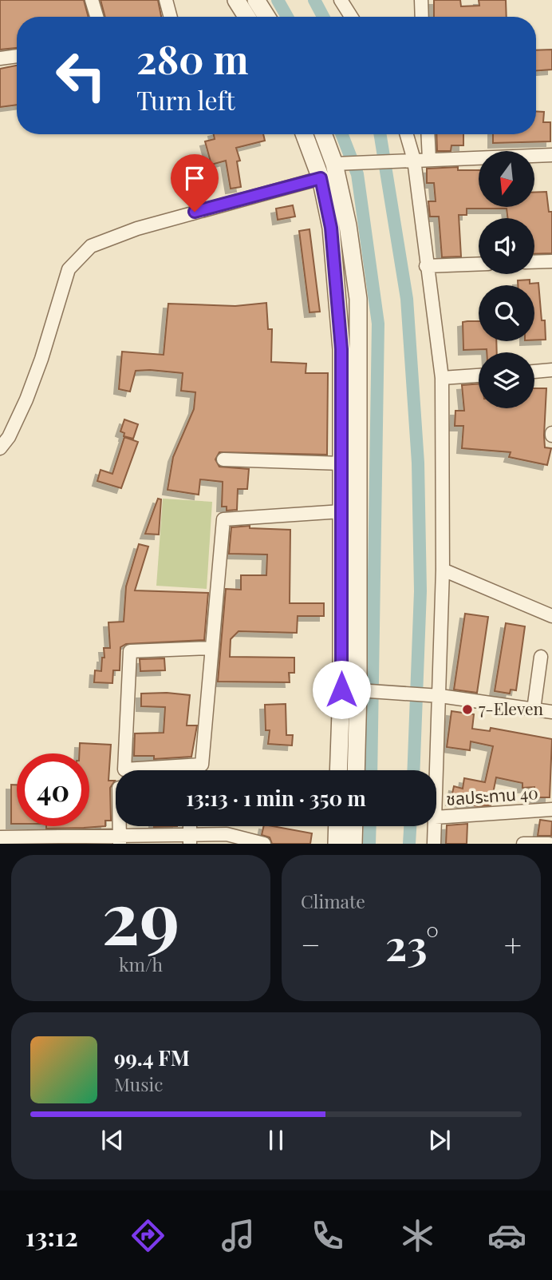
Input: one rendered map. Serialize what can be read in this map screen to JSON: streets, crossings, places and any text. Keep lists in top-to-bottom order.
{
  "streets": {
    "street": ["ชลประทาน 40"]
  },
  "places": ["7-Eleven"],
  "north": "bottom",
  "page": {
    "turn": ["280 m", "Turn left"],
    "limit": "40",
    "trip": "13:13 · 1 min · 350 m",
    "tile": [
      ["29", "km/h"],
      "Climate"
    ],
    "heat": ["−", "23°", "+"],
    "song": ["99.4 FM", "Music"],
    "tabs": "13:12"
  }
}
